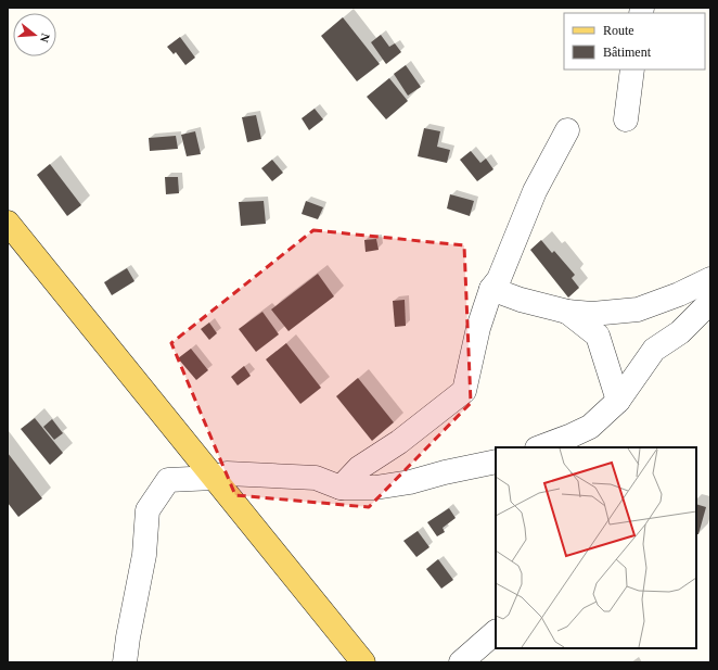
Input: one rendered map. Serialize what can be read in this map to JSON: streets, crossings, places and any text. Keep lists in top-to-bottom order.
{
  "legend": ["Route", "Bâtiment"],
  "north": "right"
}
